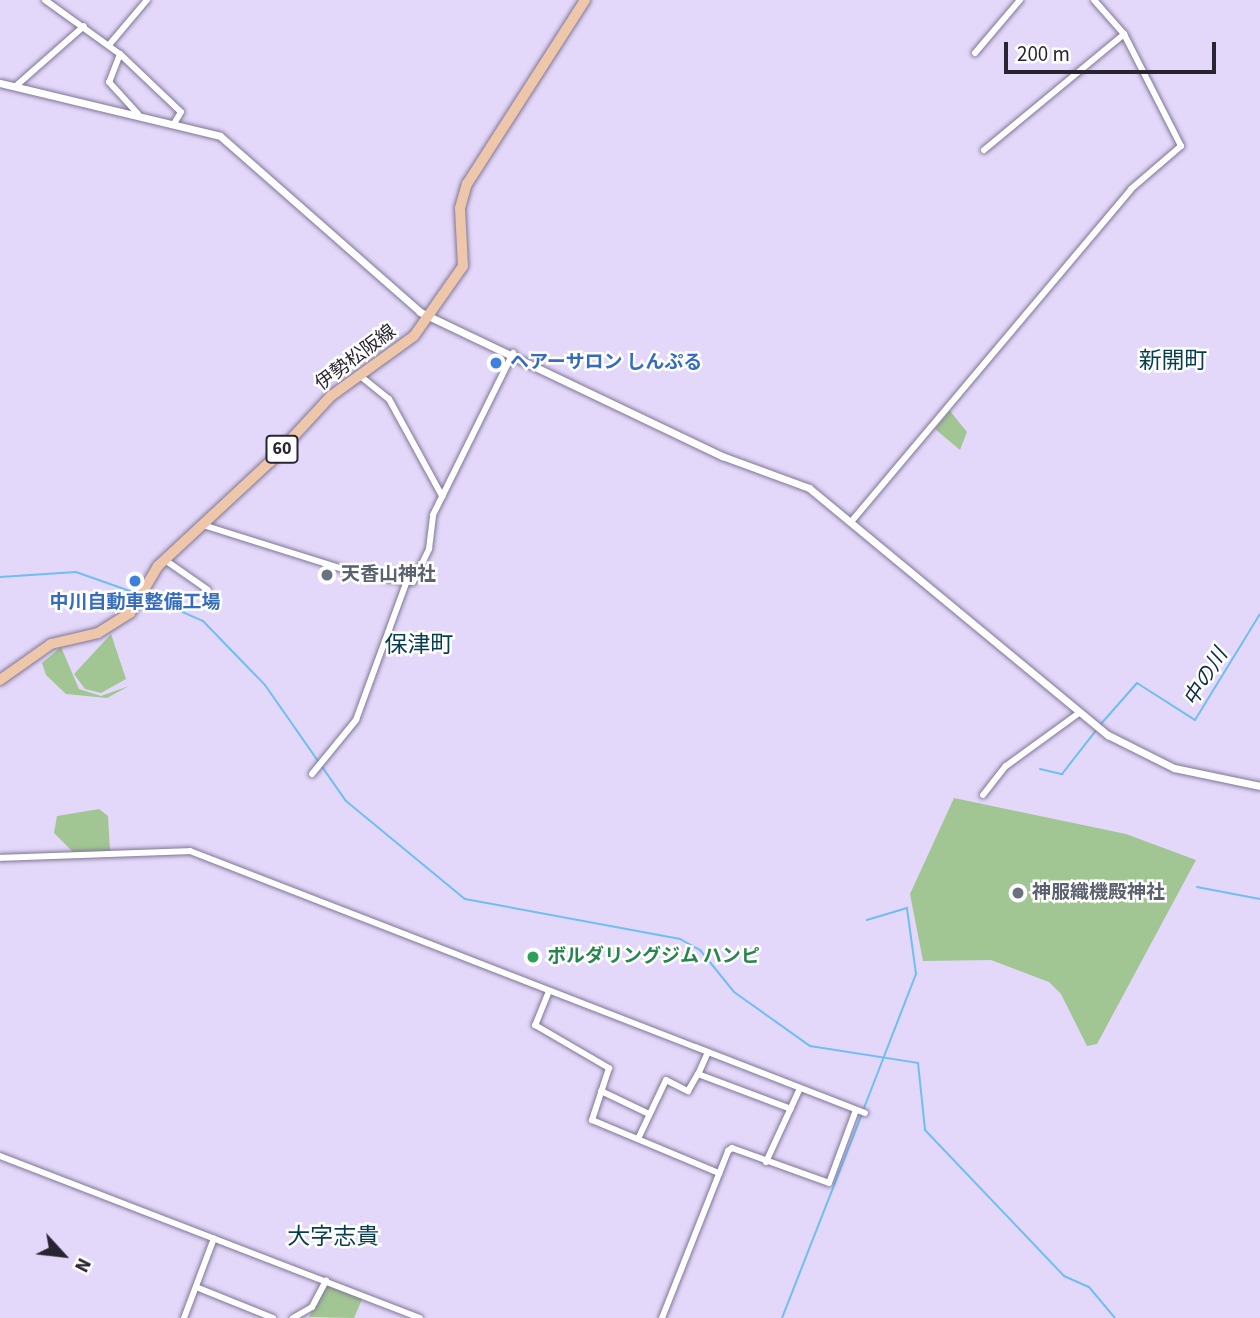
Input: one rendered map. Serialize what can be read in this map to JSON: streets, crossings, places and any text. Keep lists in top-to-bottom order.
{
  "streets": {
    "main road": ["伊勢松阪線", "60"]
  },
  "districts": ["新開町", "保津町", "大字志貴"],
  "water": ["中の川"],
  "places": [
    "ヘアーサロン しんぷる",
    "天香山神社",
    "中川自動車整備工場",
    "神服織機殿神社",
    "ボルダリングジム ハンピ"
  ],
  "scale_bar": "200 m",
  "north": "bottom right"
}
